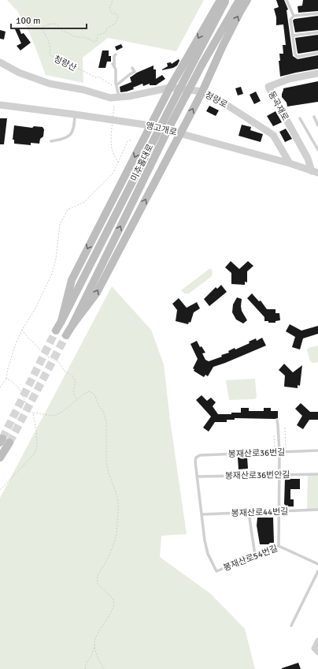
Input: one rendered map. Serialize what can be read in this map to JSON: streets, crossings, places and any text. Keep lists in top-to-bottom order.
{
  "streets": {
    "main road": ["미추홀대로"],
    "street": ["청량로", "동곡재로", "앵고개로"],
    "lane": [
      "봉재산로36번길",
      "봉재산로36번안길",
      "봉재산로44번길",
      "봉재산로54번길"
    ],
    "path": ["청량산"]
  },
  "crossings": [
    ["청량산", "청량로"],
    ["청량로", "앵고개로"],
    ["동곡재로", "앵고개로"],
    ["봉재산로36번길", "봉재산로36번안길"],
    ["봉재산로44번길", "봉재산로54번길"]
  ],
  "scale_bar": "100 m"
}
